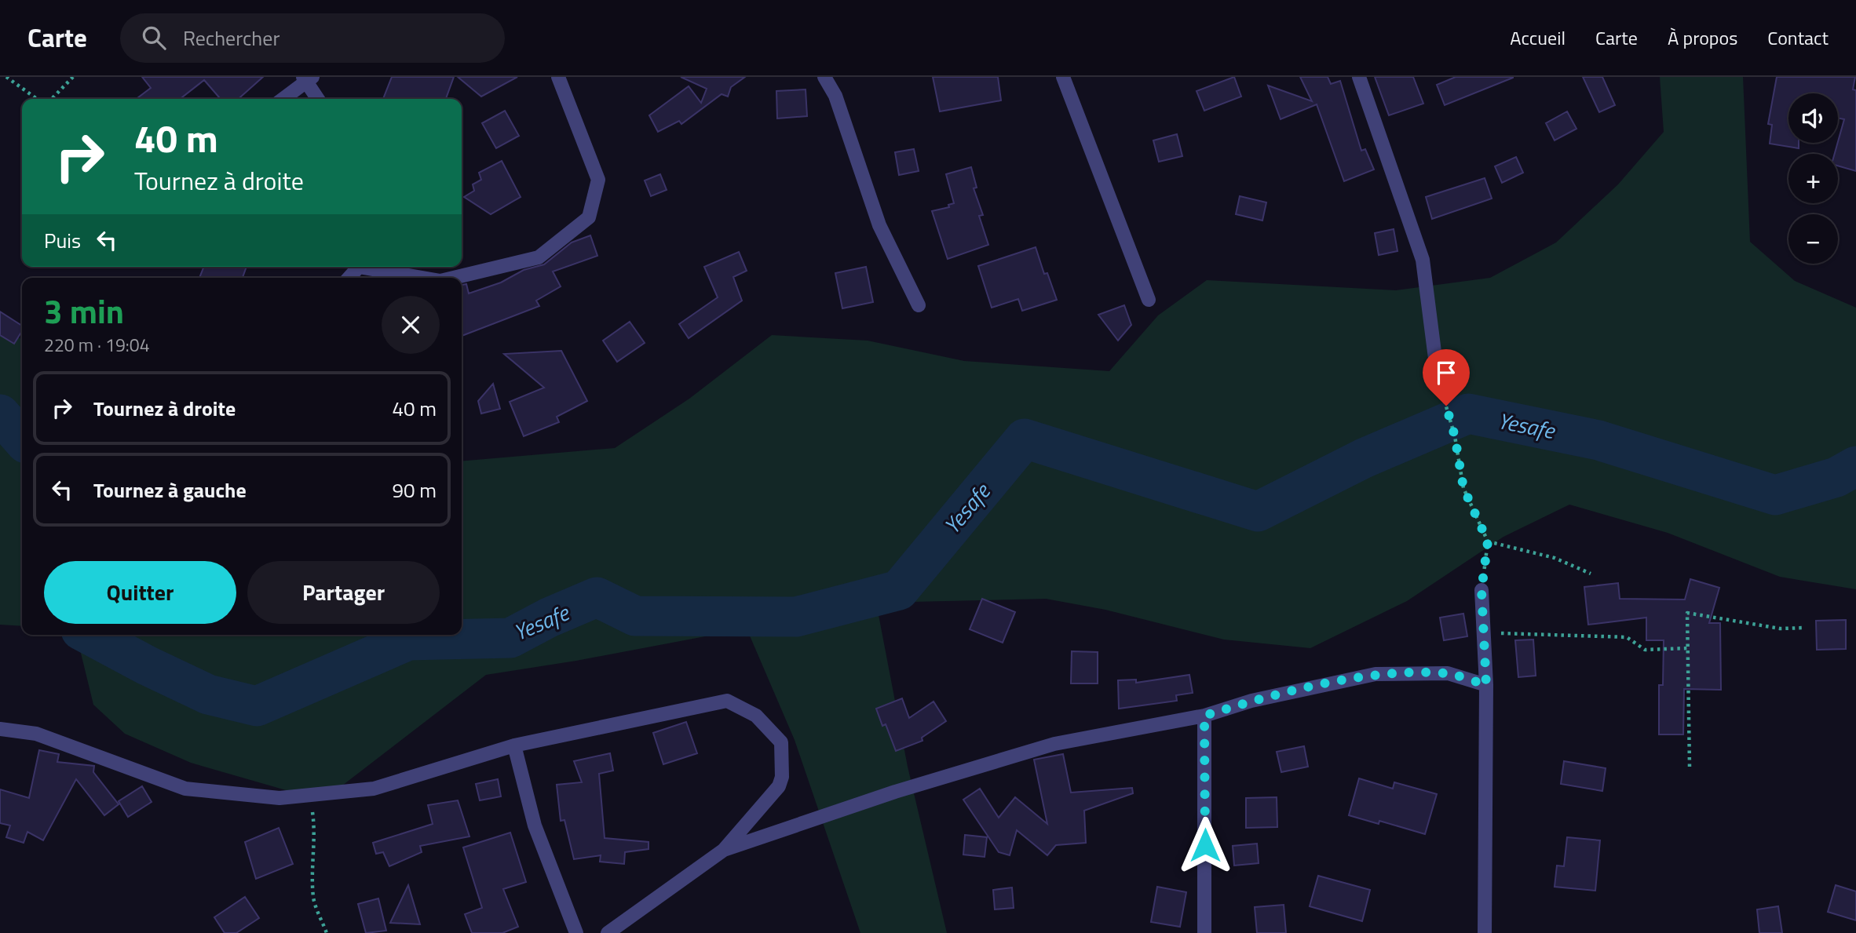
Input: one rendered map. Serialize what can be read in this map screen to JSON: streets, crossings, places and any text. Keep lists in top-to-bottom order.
{
  "water": ["Yesafe"],
  "page": {
    "header": "Carte",
    "search": "Rechercher",
    "nav": [
      "Accueil",
      "Carte",
      "À propos",
      "Contact"
    ],
    "map_buttons": ["+", "−"],
    "turn": ["40 m", "Tournez à droite"],
    "then": "Puis",
    "heading": ["3 min", "220 m · 19:04"],
    "list": [
      {
        "name": "Tournez à droite",
        "value": "40 m"
      },
      {
        "name": "Tournez à gauche",
        "value": "90 m"
      }
    ],
    "buttons": ["Quitter", "Partager"]
  }
}
